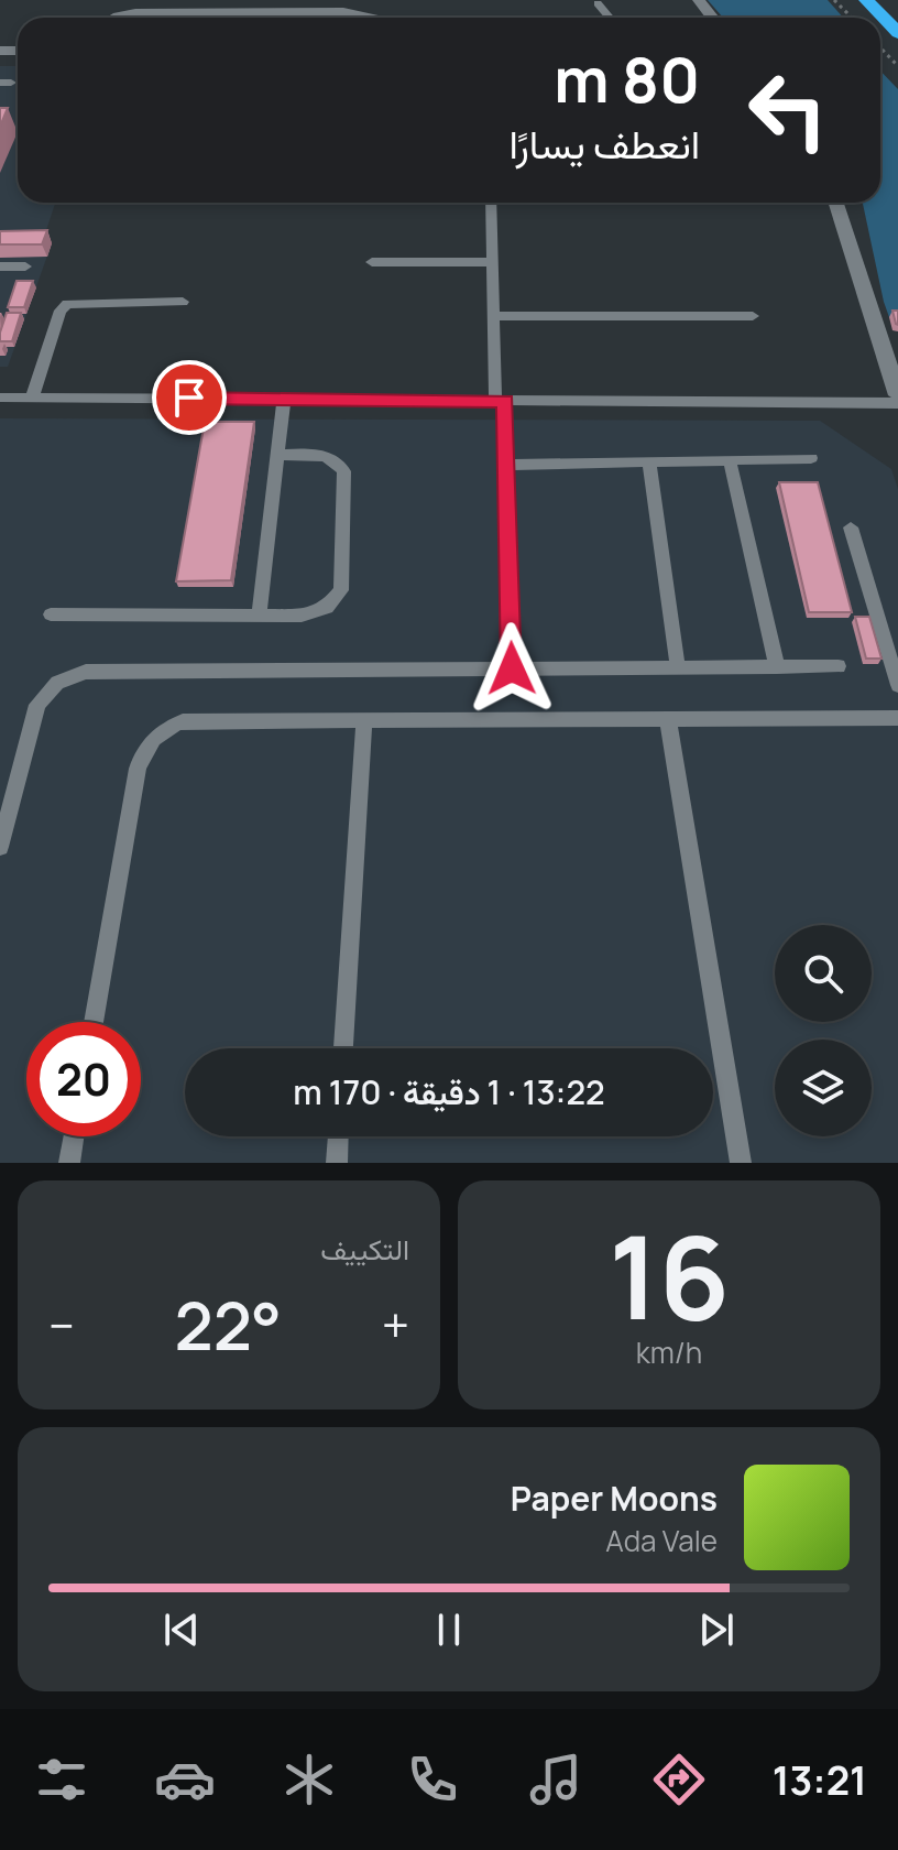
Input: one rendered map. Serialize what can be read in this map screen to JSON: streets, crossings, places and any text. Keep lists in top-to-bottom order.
{
  "page": {
    "turn": ["80 m", "انعطف يسارًا"],
    "limit": "20",
    "trip": "13:22 · 1 دقيقة · 170 m",
    "tile": [
      ["16", "km/h"],
      "التكييف"
    ],
    "heat": ["−", "22°", "+"],
    "song": ["Paper Moons", "Ada Vale"],
    "tabs": "13:21"
  }
}
